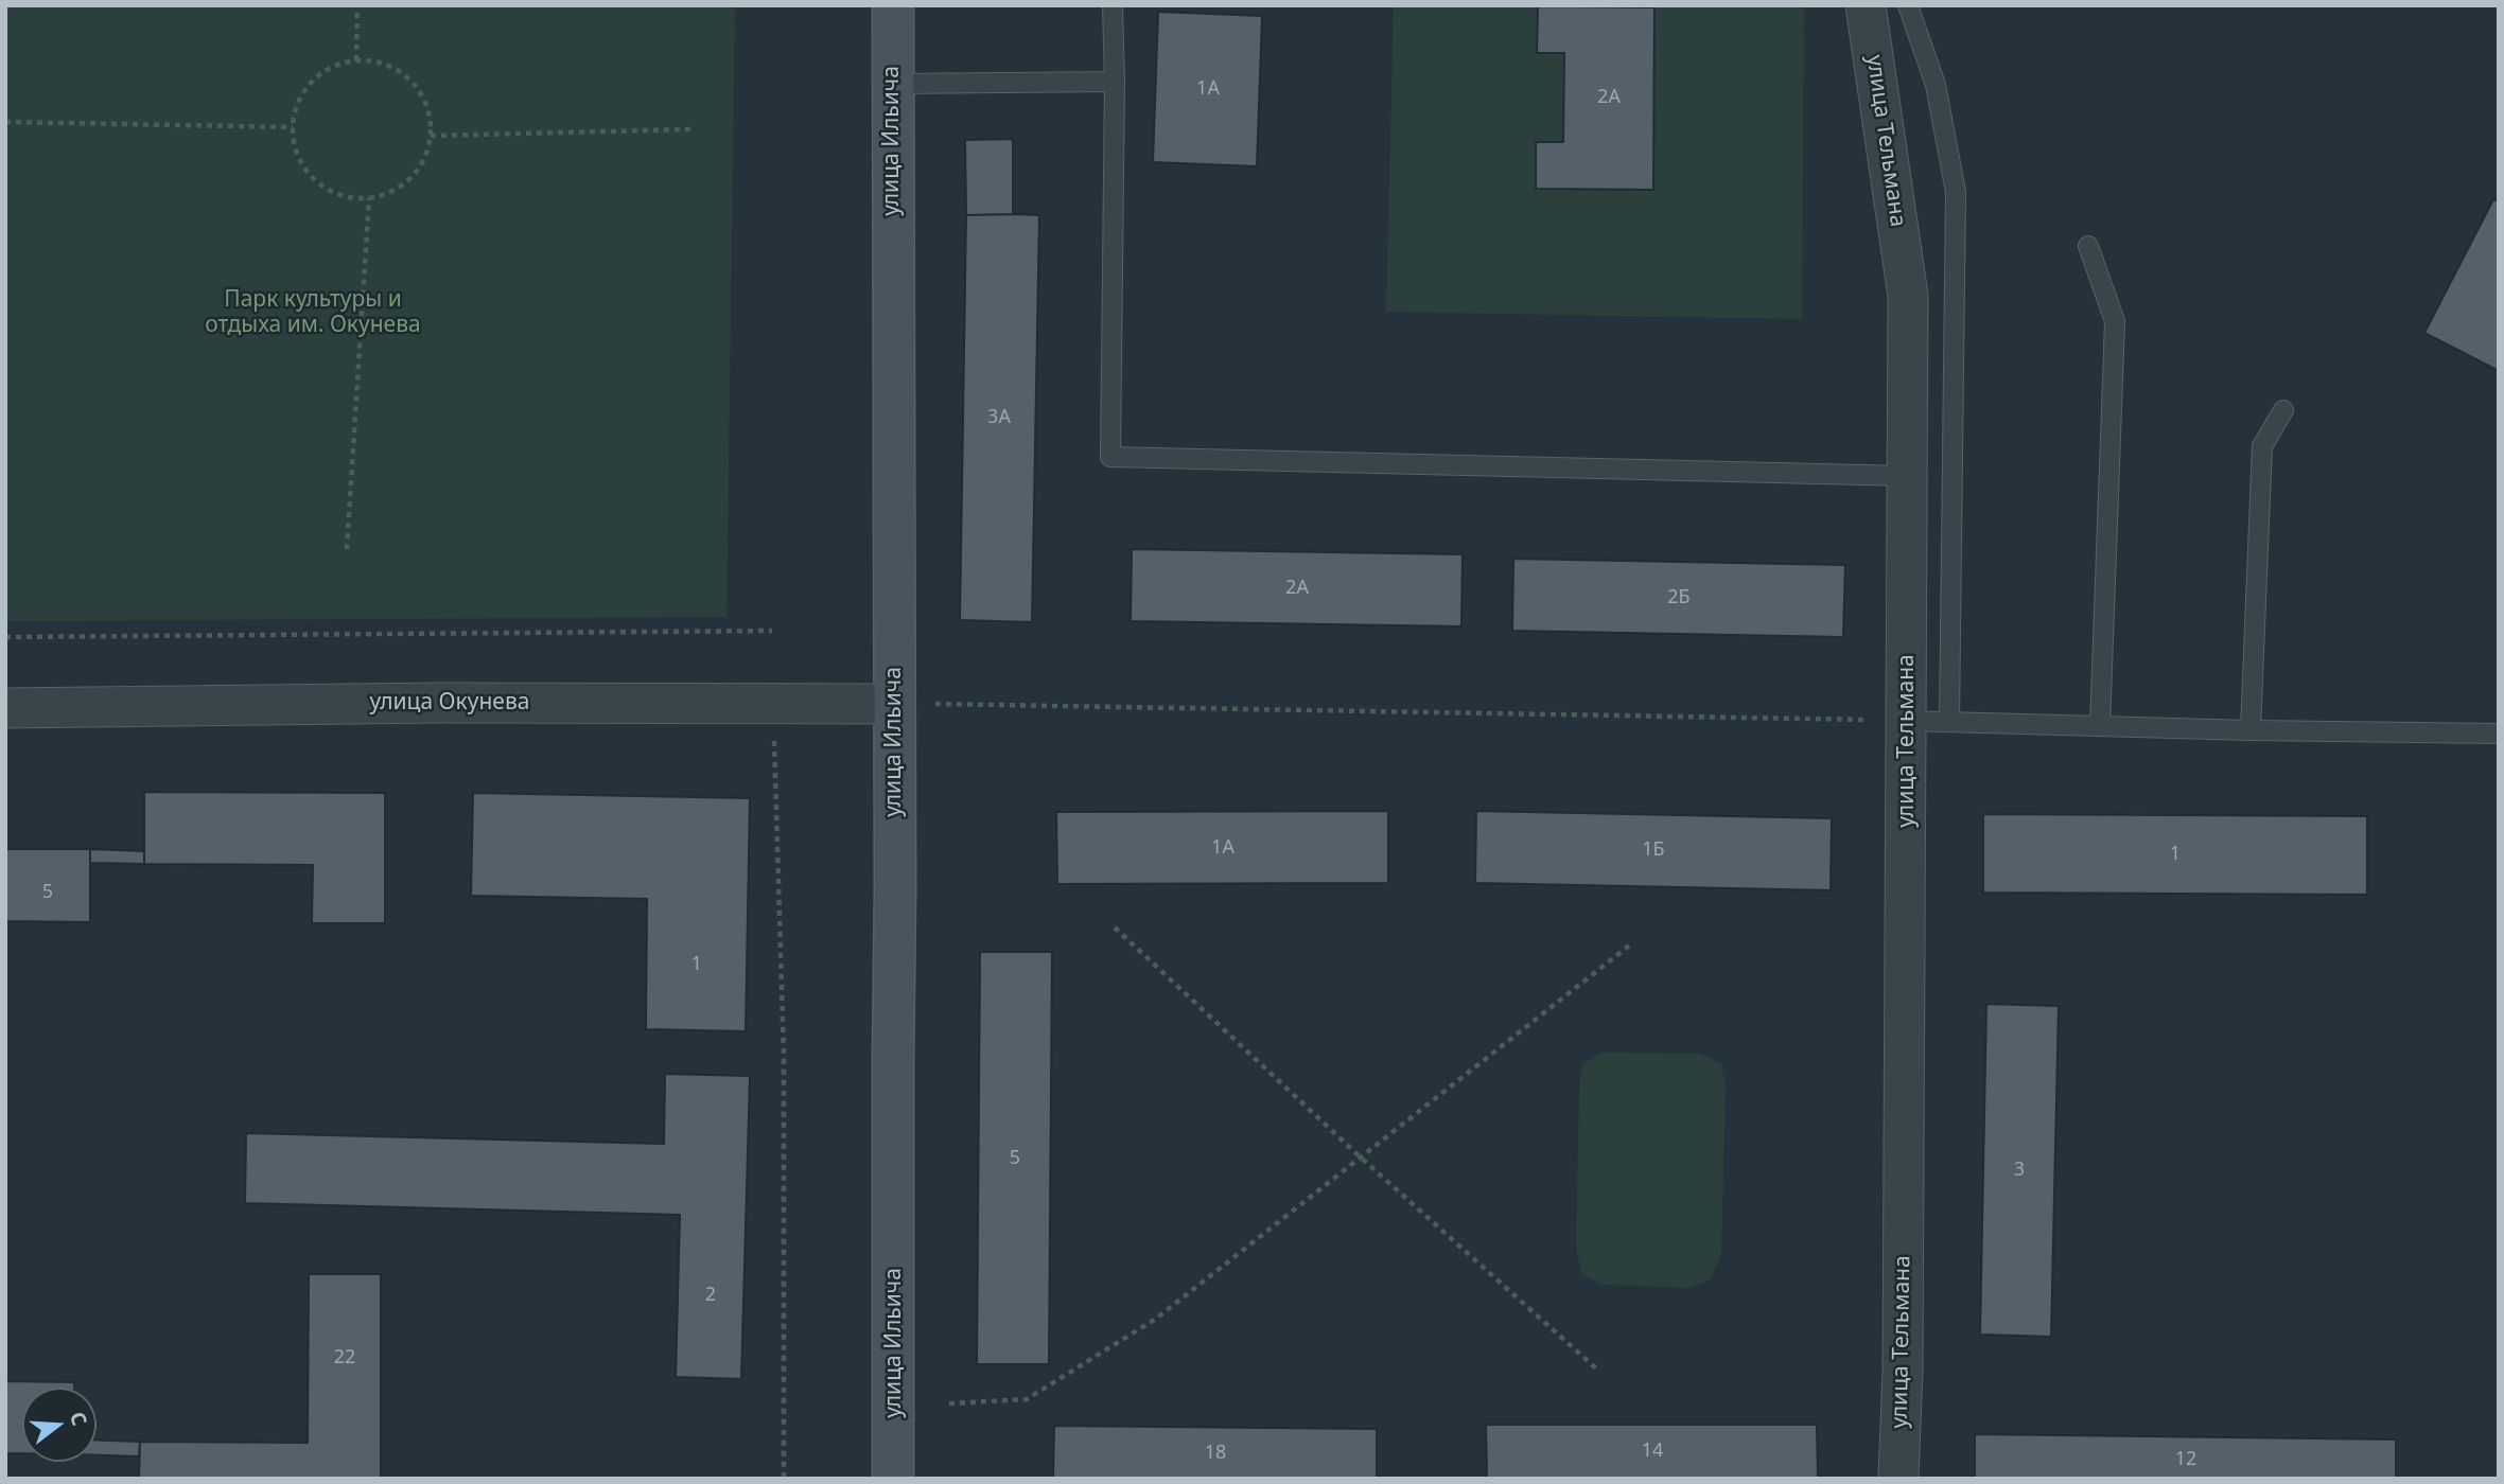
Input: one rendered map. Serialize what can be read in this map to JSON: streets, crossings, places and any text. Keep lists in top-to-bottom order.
{
  "streets": {
    "street": ["улица Ильича", "улица Тельмана", "улица Окунева"]
  },
  "crossings": [
    ["улица Ильича", "улица Окунева"]
  ],
  "parks": ["Парк культуры и отдыха им. Окунева"],
  "house_numbers": [
    "1А",
    "2А",
    "3А",
    "2А",
    "2Б",
    "1А",
    "1Б",
    "1",
    "5",
    "1",
    "5",
    "3",
    "2",
    "22",
    "14",
    "18",
    "12"
  ],
  "north": "right"
}
